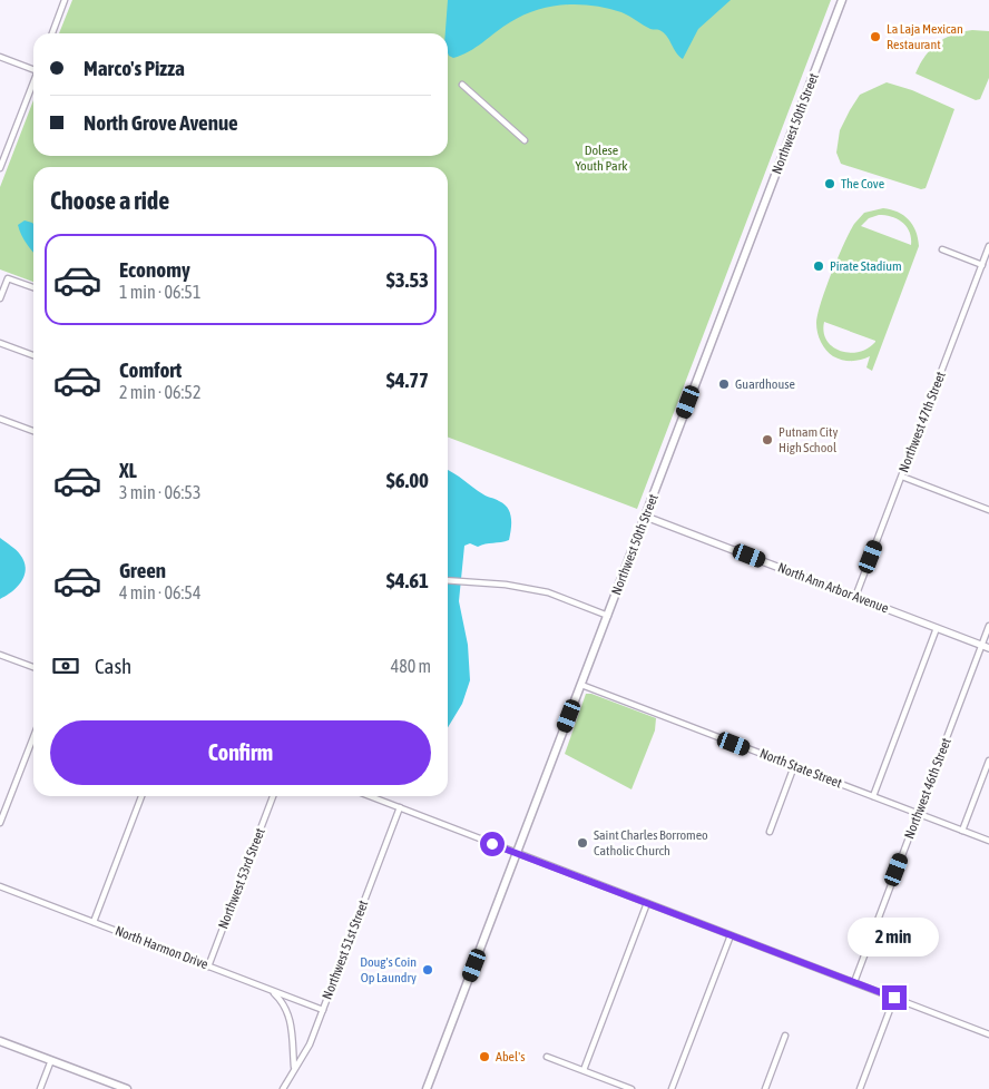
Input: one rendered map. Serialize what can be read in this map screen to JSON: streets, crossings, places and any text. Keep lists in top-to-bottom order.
{
  "streets": {
    "main road": ["Northwest 50th Street"],
    "street": [
      "Northwest 47th Street",
      "North Ann Arbor Avenue",
      "North State Street",
      "Northwest 46th Street",
      "Northwest 53rd Street",
      "North Harmon Drive",
      "Northwest 51st Street"
    ]
  },
  "crossings": [
    ["Northwest 50th Street", "North Ann Arbor Avenue"],
    ["Northwest 50th Street", "North State Street"],
    ["Northwest 47th Street", "North Ann Arbor Avenue"],
    ["North Ann Arbor Avenue", "Northwest 46th Street"],
    ["North State Street", "Northwest 46th Street"],
    ["Northwest 53rd Street", "North Harmon Drive"],
    ["North Harmon Drive", "Northwest 51st Street"]
  ],
  "parks": ["Dolese Youth Park"],
  "places": [
    "La Laja Mexican Restaurant",
    "The Cove",
    "Pirate Stadium",
    "Guardhouse",
    "Putnam City High School",
    "Saint Charles Borromeo Catholic Church",
    "Doug's Coin Op Laundry",
    "Abel's"
  ],
  "page": {
    "banner": ["Marco's Pizza", "North Grove Avenue"],
    "heading": "Choose a ride",
    "list": [
      {
        "name": "Economy",
        "note": "1 min · 06:51",
        "value": "$3.53"
      },
      {
        "name": "Comfort",
        "note": "2 min · 06:52",
        "value": "$4.77"
      },
      {
        "name": "XL",
        "note": "3 min · 06:53",
        "value": "$6.00"
      },
      {
        "name": "Green",
        "note": "4 min · 06:54",
        "value": "$4.61"
      }
    ],
    "pay": ["Cash", "480 m"],
    "buttons": "Confirm",
    "bubble": "2 min"
  }
}
